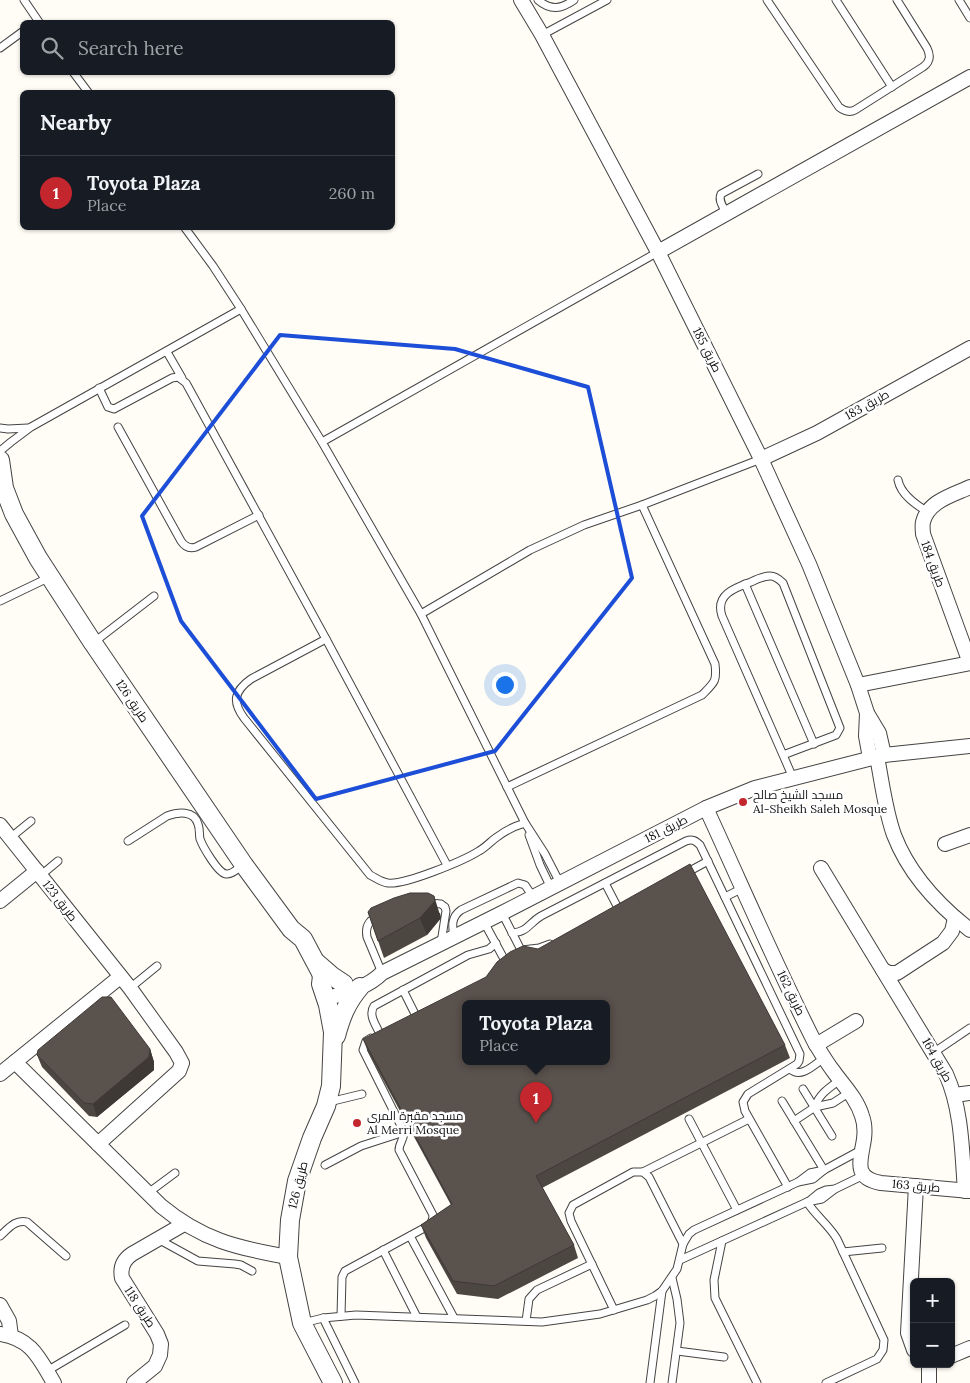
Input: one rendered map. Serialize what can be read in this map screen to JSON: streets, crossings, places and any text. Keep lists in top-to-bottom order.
{
  "streets": {
    "street": [
      "طريق 185",
      "طريق 183",
      "طريق 184",
      "طريق 126",
      "طريق 181",
      "طريق 123",
      "طريق 162",
      "طريق 164",
      "طريق 163",
      "طريق 118"
    ]
  },
  "crossings": [
    ["طريق 185", "طريق 183"],
    ["طريق 185", "طريق 181"],
    ["طريق 126", "طريق 181"],
    ["طريق 181", "طريق 162"],
    ["طريق 162", "طريق 163"],
    ["طريق 164", "طريق 163"]
  ],
  "places": ["مسجد الشيخ صالح Al-Sheikh Saleh Mosque", "مسجد مقبرة المري Al Merri Mosque"],
  "page": {
    "search": "Search here",
    "heading": "Nearby",
    "list": [
      {
        "mark": "1",
        "name": "Toyota Plaza",
        "note": "Place",
        "value": "260 m"
      }
    ],
    "popup": ["Toyota Plaza", "Place"],
    "pins": "1",
    "map_buttons": ["+", "−"]
  }
}
